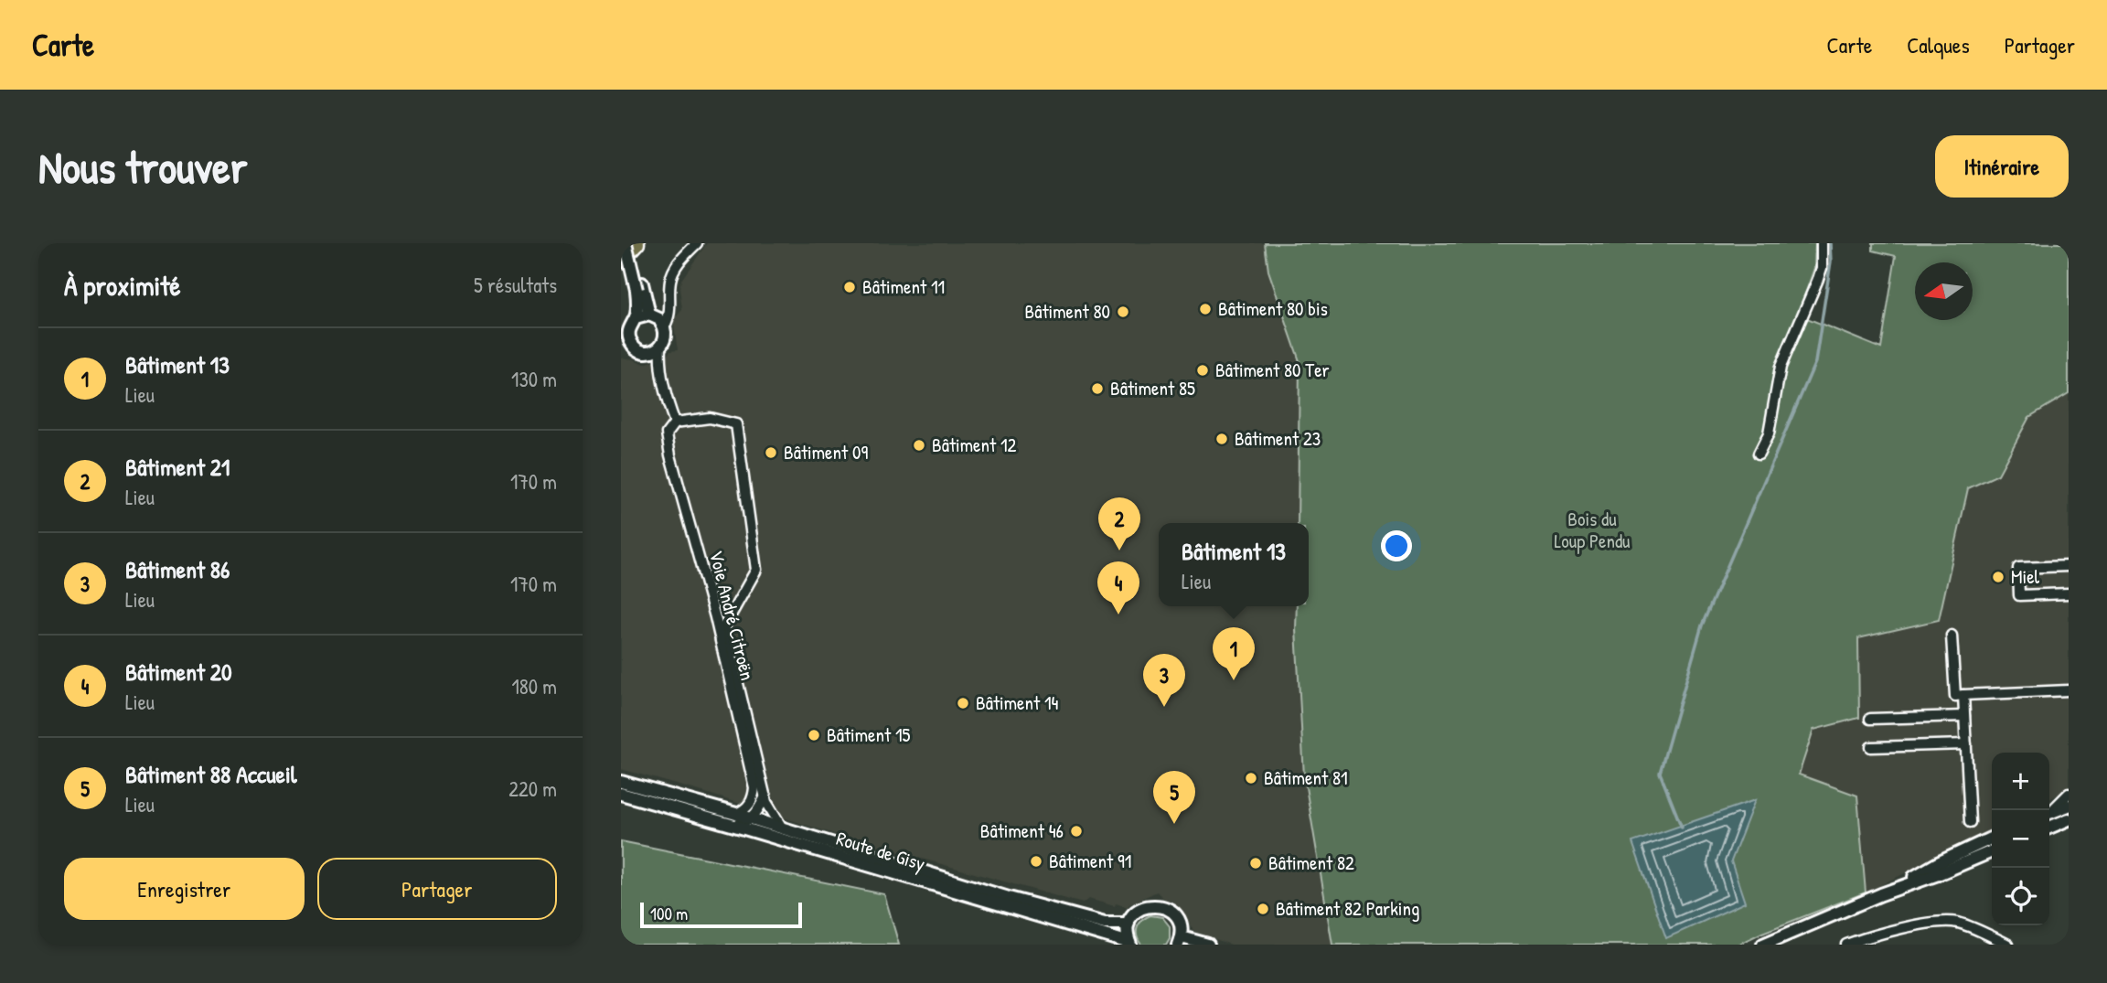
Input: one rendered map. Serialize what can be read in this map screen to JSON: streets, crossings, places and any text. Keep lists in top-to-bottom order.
{
  "streets": {
    "street": ["Voie André Citroën", "Route de Gisy"]
  },
  "crossings": [
    ["Voie André Citroën", "Route de Gisy"]
  ],
  "parks": ["Bois du Loup Pendu"],
  "places": [
    "Bâtiment 11",
    "Bâtiment 80 bis",
    "Bâtiment 80",
    "Bâtiment 80 Ter",
    "Bâtiment 85",
    "Bâtiment 23",
    "Bâtiment 12",
    "Bâtiment 09",
    "Miel",
    "Bâtiment 14",
    "Bâtiment 15",
    "Bâtiment 81",
    "Bâtiment 46",
    "Bâtiment 91",
    "Bâtiment 82",
    "Bâtiment 82 Parking"
  ],
  "scale_bar": "100 m",
  "north": "left",
  "page": {
    "header": "Carte",
    "nav": ["Carte", "Calques", "Partager"],
    "buttons": [
      "Itinéraire",
      ["Enregistrer", "Partager"]
    ],
    "title": "Nous trouver",
    "heading": ["À proximité", "5 résultats"],
    "list": [
      {
        "mark": "1",
        "name": "Bâtiment 13",
        "note": "Lieu",
        "value": "130 m"
      },
      {
        "mark": "2",
        "name": "Bâtiment 21",
        "note": "Lieu",
        "value": "170 m"
      },
      {
        "mark": "3",
        "name": "Bâtiment 86",
        "note": "Lieu",
        "value": "170 m"
      },
      {
        "mark": "4",
        "name": "Bâtiment 20",
        "note": "Lieu",
        "value": "180 m"
      },
      {
        "mark": "5",
        "name": "Bâtiment 88 Accueil",
        "note": "Lieu",
        "value": "220 m"
      }
    ],
    "pins": [
      "2",
      "4",
      "1",
      "3",
      "5"
    ],
    "popup": ["Bâtiment 13", "Lieu"],
    "map_buttons": ["+", "−"],
    "scale": "100 m"
  }
}
